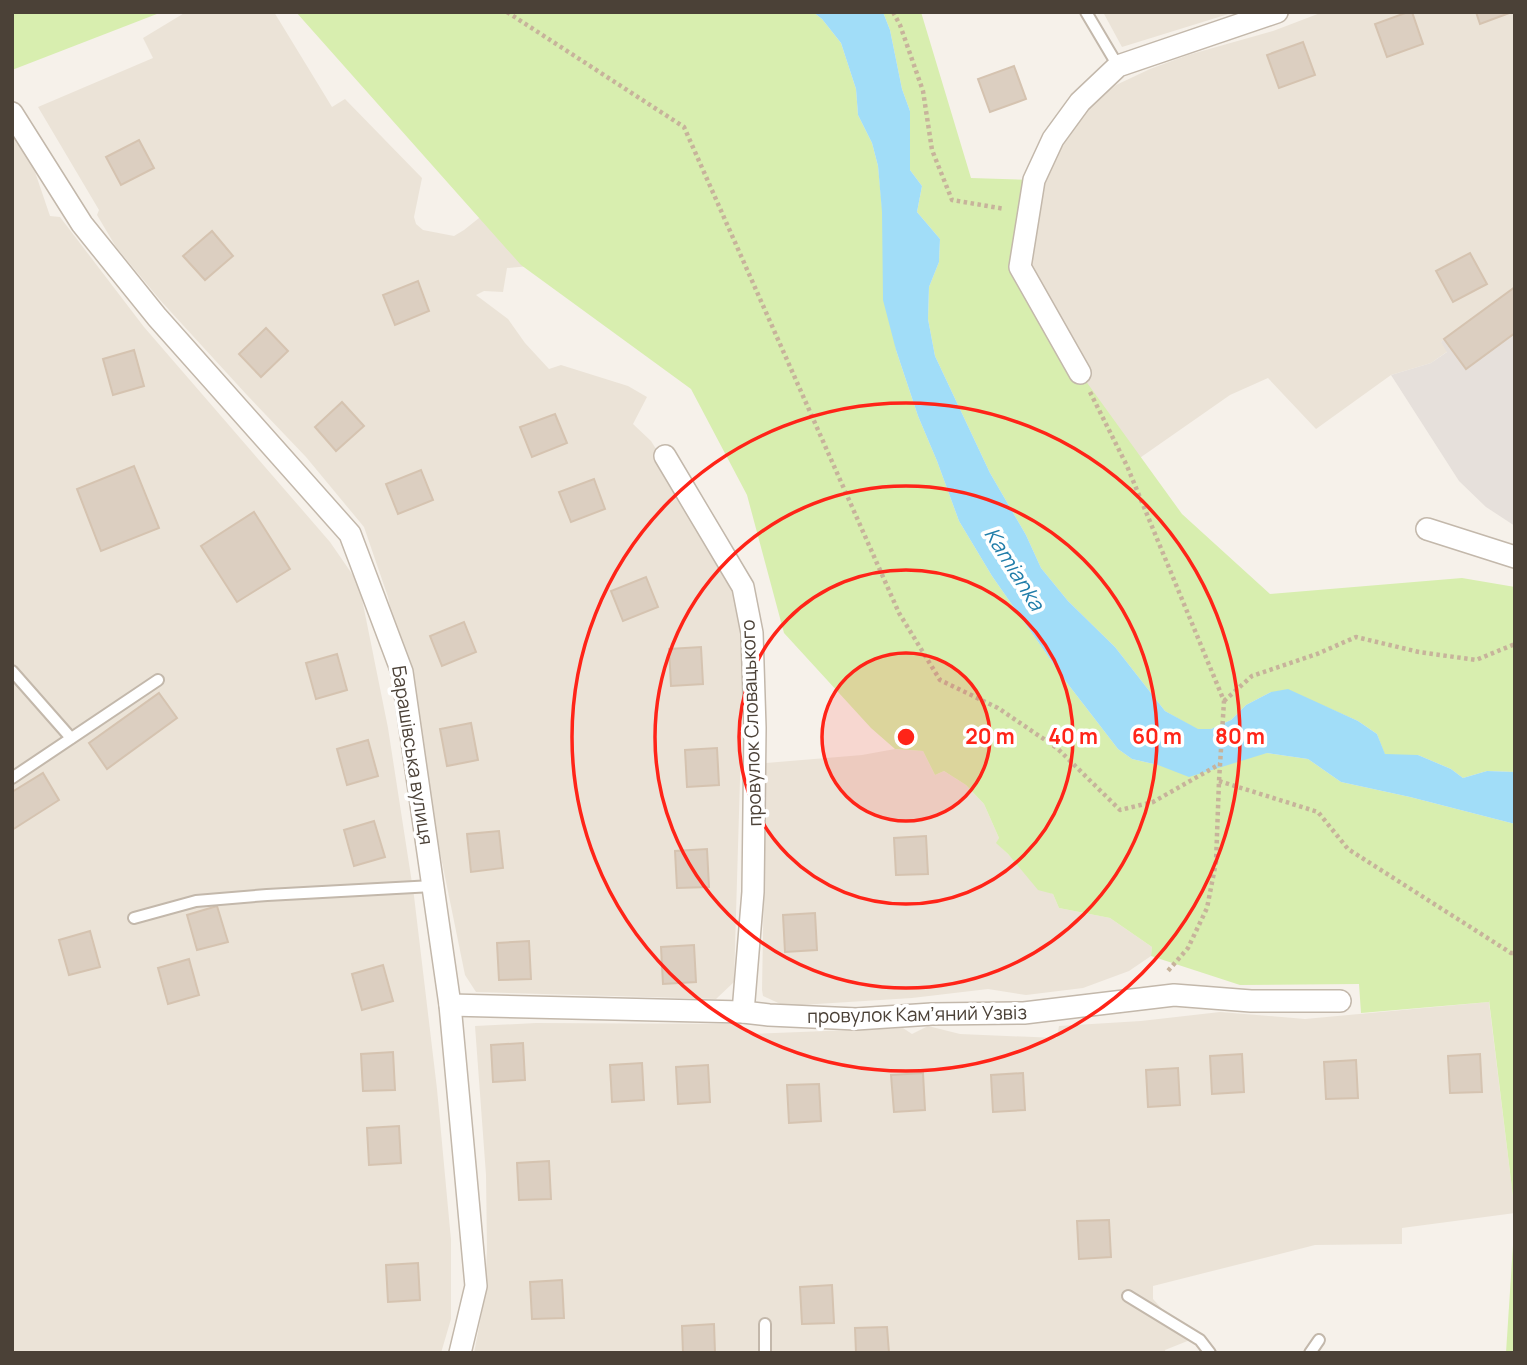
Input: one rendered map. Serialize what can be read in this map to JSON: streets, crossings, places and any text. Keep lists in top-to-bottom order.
{
  "streets": {
    "street": ["провулок Словацького", "Барашівська вулиця", "провулок Камʼяний Узвіз"]
  },
  "crossings": [
    ["провулок Словацького", "провулок Камʼяний Узвіз"],
    ["Барашівська вулиця", "провулок Камʼяний Узвіз"]
  ],
  "water": ["Kamianka"],
  "rings": [
    "20 m",
    "40 m",
    "60 m",
    "80 m"
  ]
}
